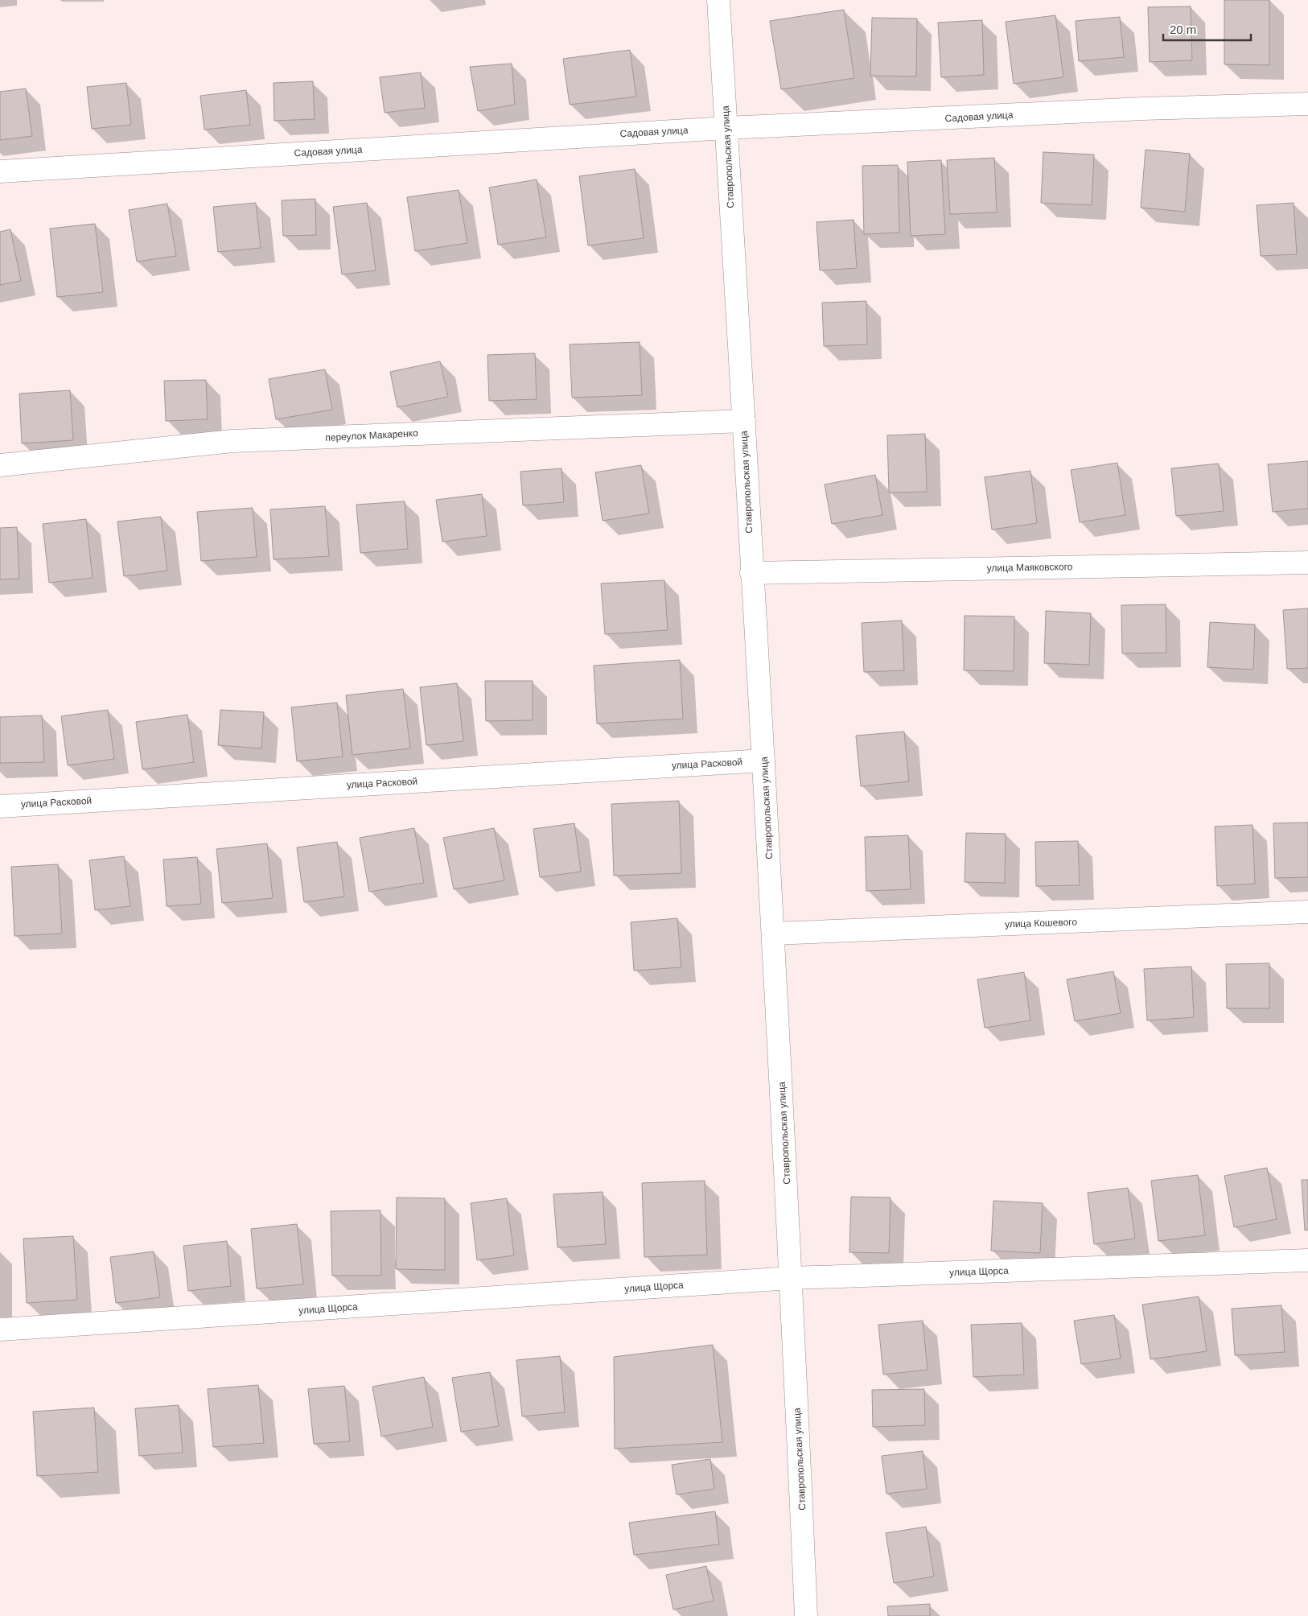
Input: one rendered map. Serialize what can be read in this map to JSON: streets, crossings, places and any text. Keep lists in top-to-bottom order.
{
  "streets": {
    "street": [
      "Садовая улица",
      "Ставропольская улица",
      "переулок Макаренко",
      "улица Маяковского",
      "улица Расковой",
      "улица Кошевого",
      "улица Щорса"
    ]
  },
  "crossings": [
    ["Садовая улица", "Ставропольская улица"],
    ["Ставропольская улица", "переулок Макаренко"],
    ["Ставропольская улица", "улица Маяковского"],
    ["Ставропольская улица", "улица Расковой"],
    ["Ставропольская улица", "улица Кошевого"],
    ["Ставропольская улица", "улица Щорса"]
  ],
  "scale_bar": "20 m"
}
